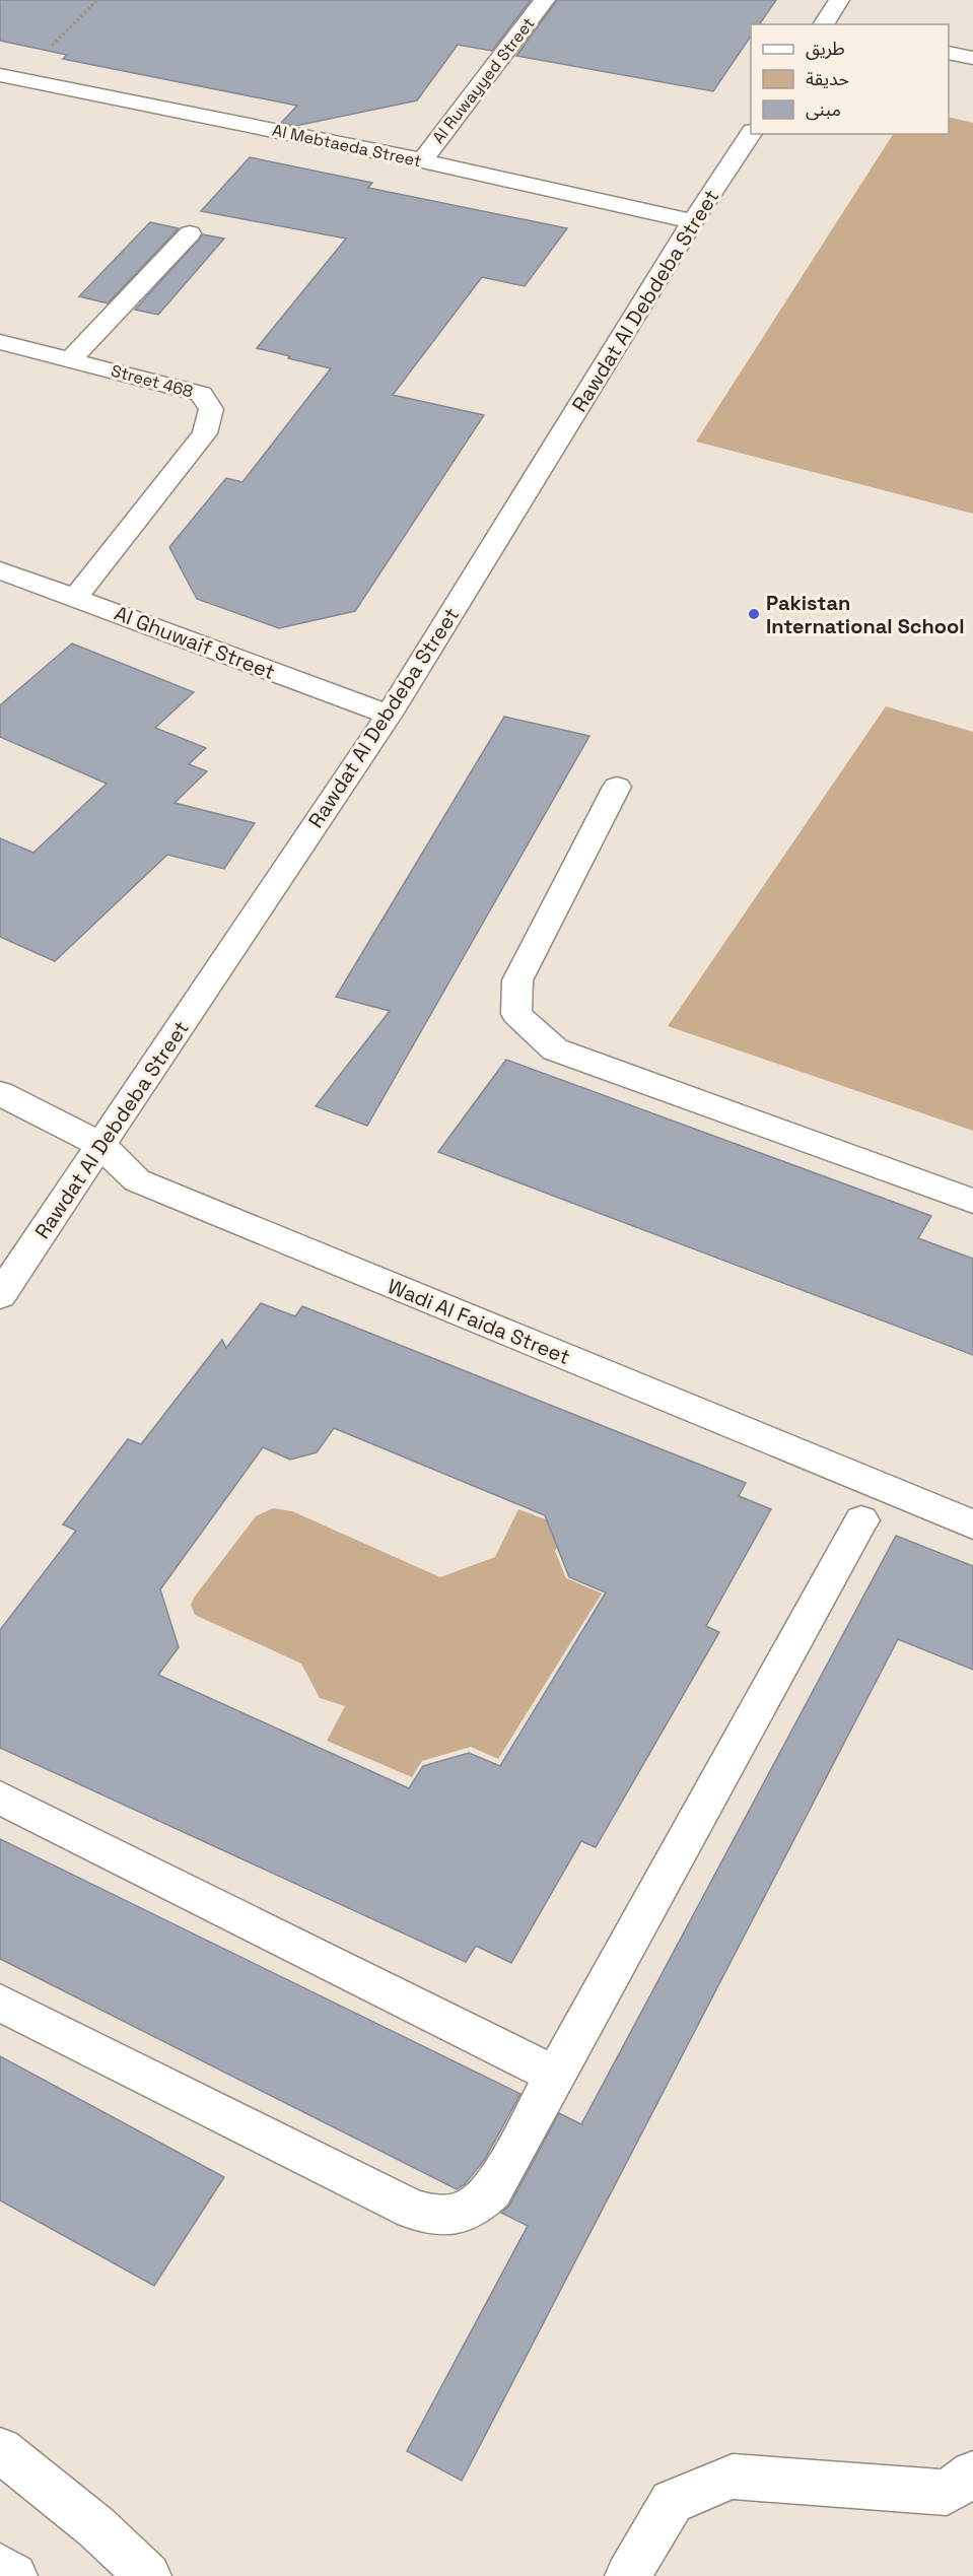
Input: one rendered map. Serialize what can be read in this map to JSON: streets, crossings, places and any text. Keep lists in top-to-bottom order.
{
  "streets": {
    "street": [
      "Al Ruwayyed Street",
      "Al Mebtaeda Street",
      "Rawdat Al Debdeba Street",
      "Street 468",
      "Al Ghuwaif Street",
      "Wadi Al Faida Street"
    ]
  },
  "crossings": [
    ["Al Ruwayyed Street", "Al Mebtaeda Street"],
    ["Al Mebtaeda Street", "Rawdat Al Debdeba Street"],
    ["Rawdat Al Debdeba Street", "Al Ghuwaif Street"],
    ["Rawdat Al Debdeba Street", "Wadi Al Faida Street"],
    ["Street 468", "Al Ghuwaif Street"]
  ],
  "places": ["Pakistan International School"],
  "legend": ["طريق", "حديقة", "مبنى"]
}
